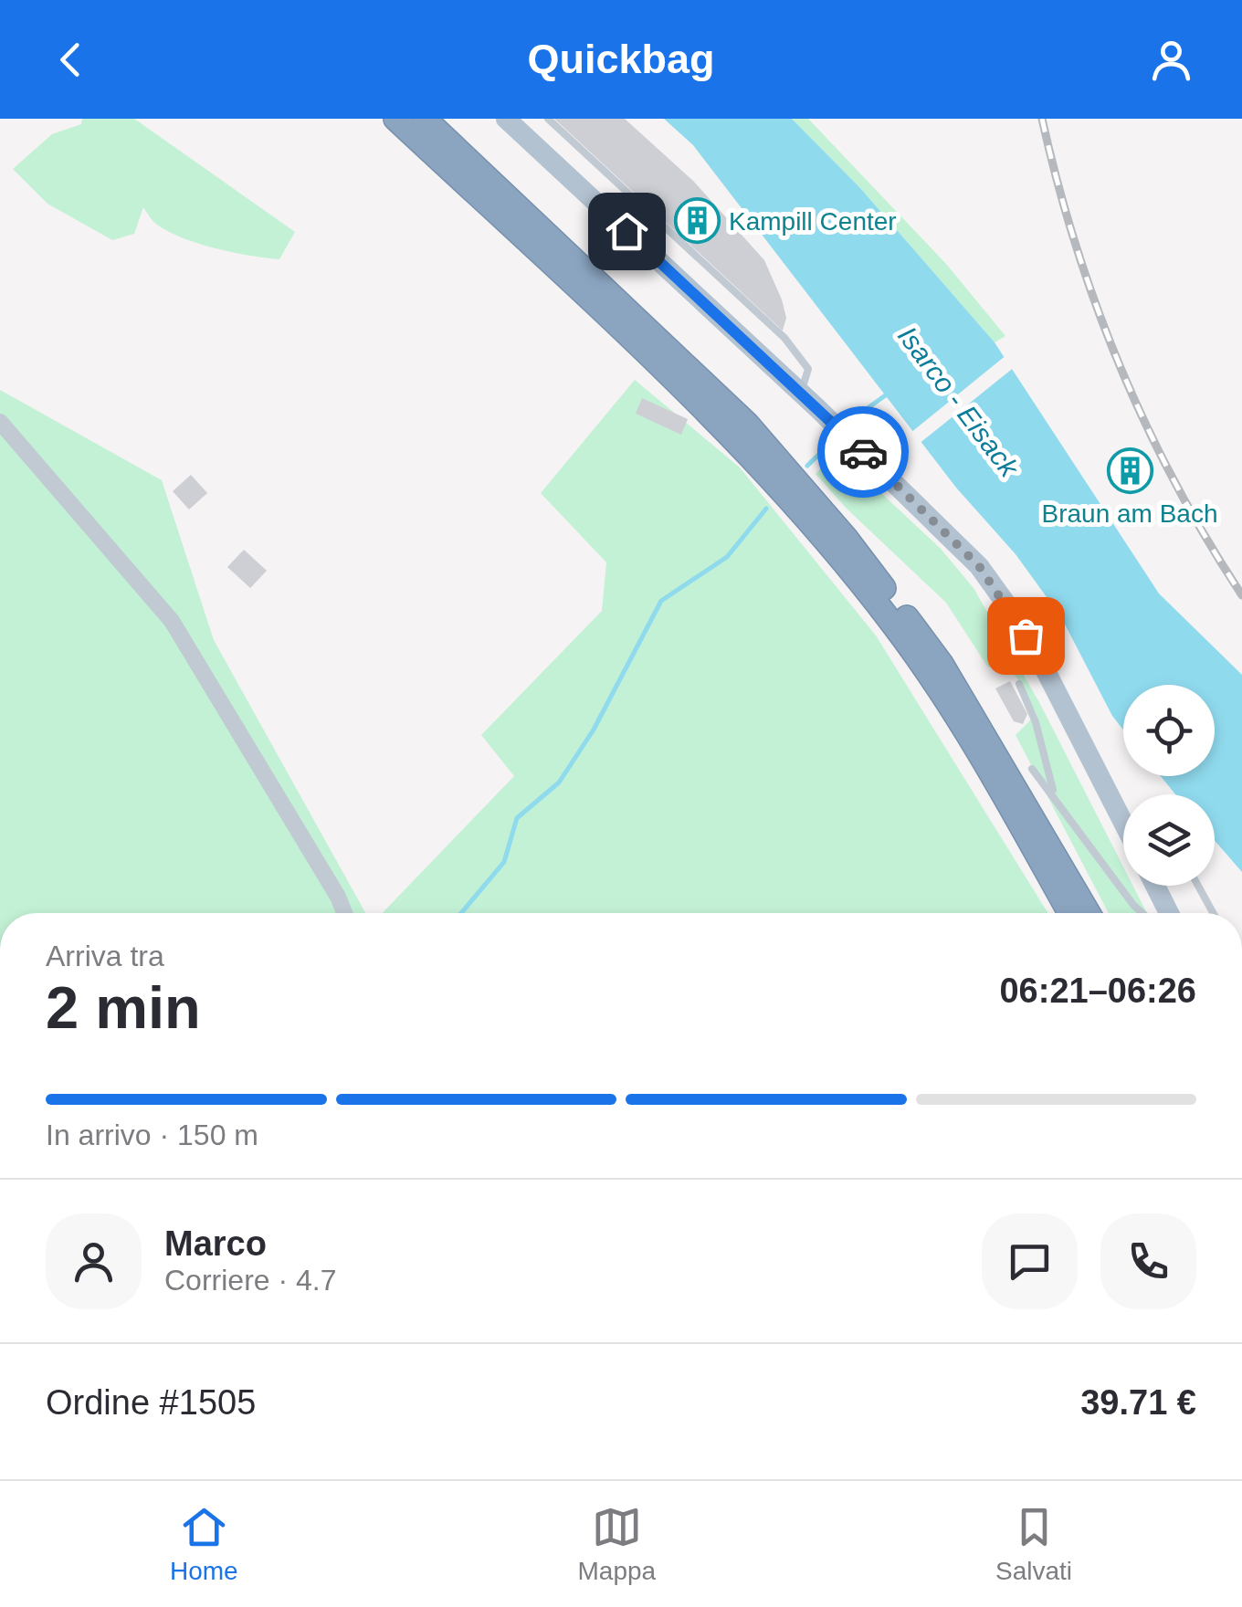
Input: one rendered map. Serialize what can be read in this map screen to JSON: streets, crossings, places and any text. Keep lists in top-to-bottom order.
{
  "water": ["Isarco - Eisack"],
  "places": {
    "building": ["Kampill Center", "Braun am Bach"]
  },
  "page": {
    "header": "Quickbag",
    "heading": ["2 min", "Arriva tra", "06:21–06:26"],
    "panel": [
      "Marco",
      "Corriere · 4.7",
      "Ordine #1505",
      "39.71 €"
    ],
    "bar": "In arrivo · 150 m",
    "tabs": ["Home", "Mappa", "Salvati"]
  }
}
